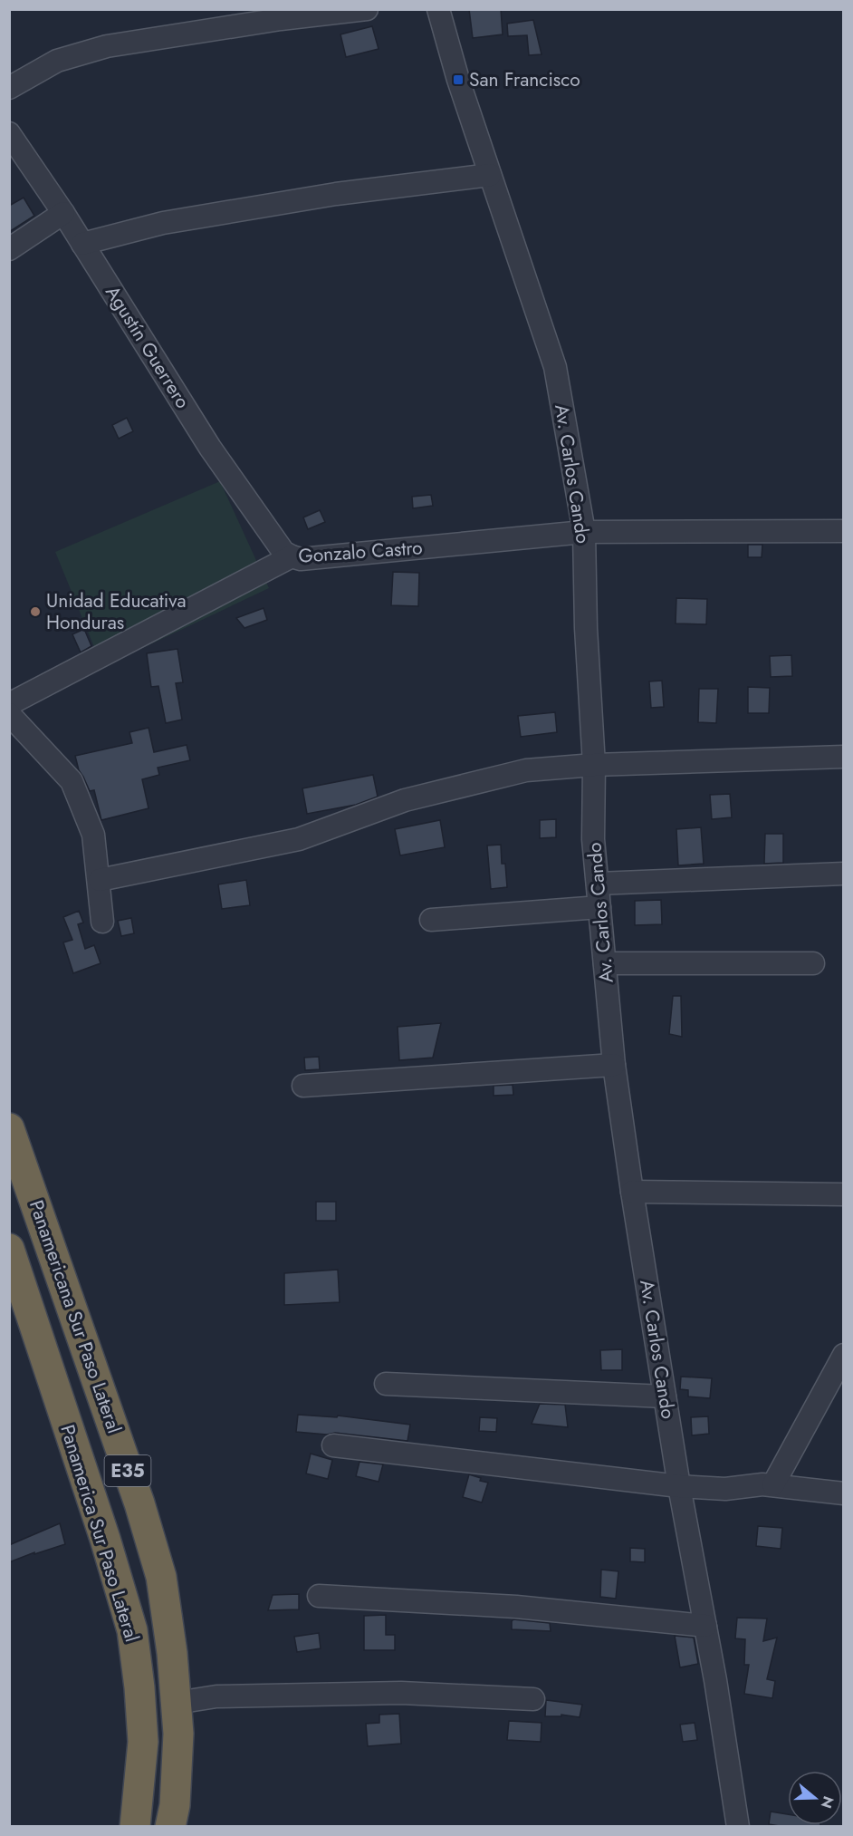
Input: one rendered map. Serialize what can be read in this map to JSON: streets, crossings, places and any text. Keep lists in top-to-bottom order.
{
  "streets": {
    "highway": ["Panamericana Sur Paso Lateral", "E35", "Panamerica Sur Paso Lateral"],
    "street": ["Agustín Guerrero", "Av. Carlos Cando", "Gonzalo Castro"]
  },
  "crossings": [
    ["Agustín Guerrero", "Gonzalo Castro"],
    ["Av. Carlos Cando", "Gonzalo Castro"]
  ],
  "places": {
    "transit": ["San Francisco"],
    "other": ["Unidad Educativa Honduras"]
  },
  "north": "right"
}
